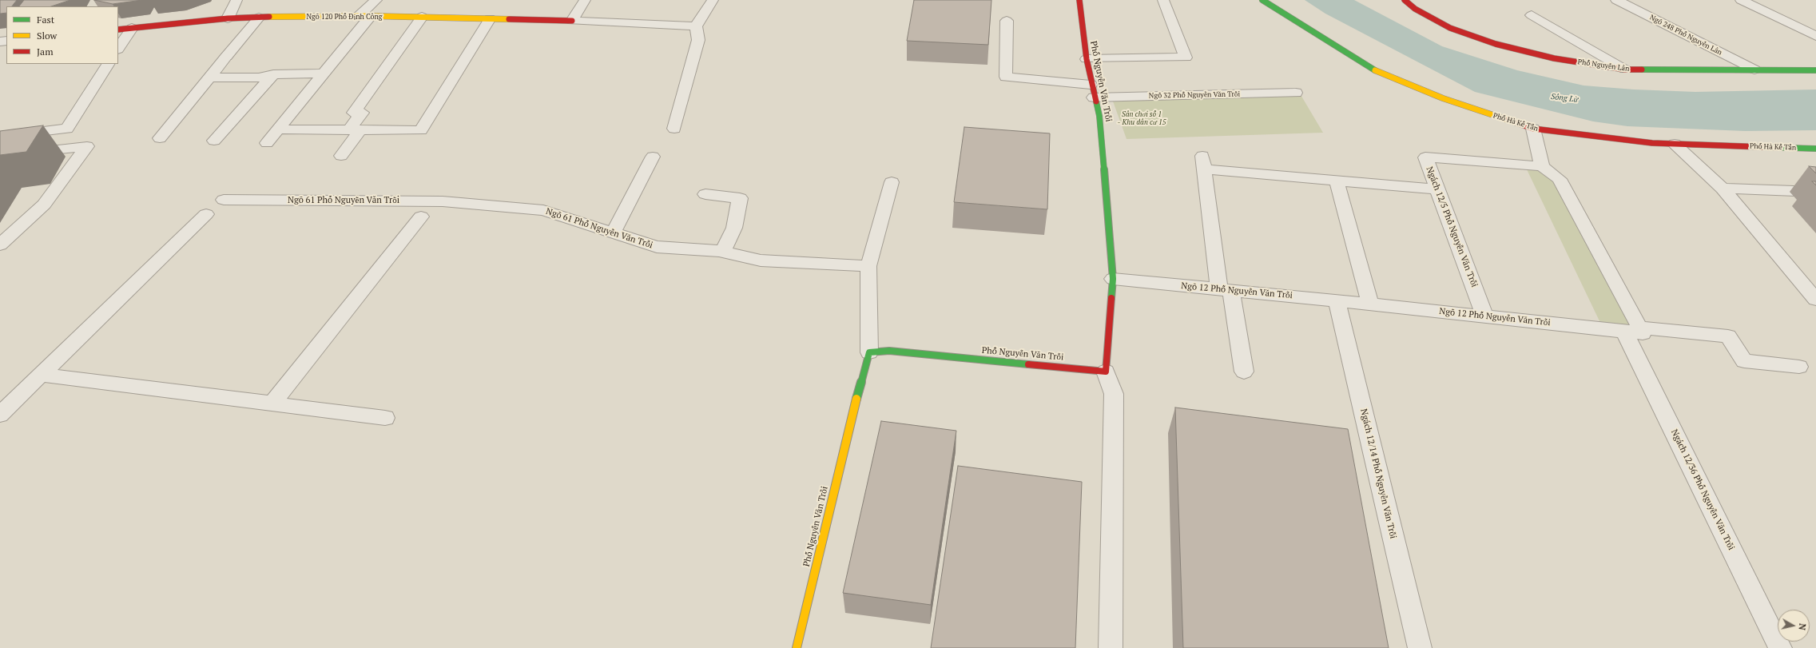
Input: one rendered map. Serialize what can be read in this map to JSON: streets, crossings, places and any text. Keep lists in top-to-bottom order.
{
  "streets": {
    "street": [
      "Ngõ 120 Phố Định Công",
      "Ngõ 248 Phố Nguyễn Lân",
      "Phố Nguyễn Lân",
      "Phố Nguyễn Văn Trỗi",
      "Ngõ 32 Phố Nguyễn Văn Trỗi",
      "Phố Hà Kế Tấn",
      "Ngõ 61 Phố Nguyễn Văn Trỗi",
      "Ngách 12/5 Phố Nguyễn Văn Trỗi",
      "Ngõ 12 Phố Nguyễn Văn Trỗi",
      "Ngách 12/14 Phố Nguyễn Văn Trỗi",
      "Ngách 12/36 Phố Nguyễn Văn Trỗi"
    ]
  },
  "crossings": [
    ["Ngõ 248 Phố Nguyễn Lân", "Phố Nguyễn Lân"],
    ["Phố Nguyễn Văn Trỗi", "Ngõ 32 Phố Nguyễn Văn Trỗi"],
    ["Phố Nguyễn Văn Trỗi", "Ngõ 12 Phố Nguyễn Văn Trỗi"],
    ["Ngách 12/5 Phố Nguyễn Văn Trỗi", "Ngõ 12 Phố Nguyễn Văn Trỗi"],
    ["Ngõ 12 Phố Nguyễn Văn Trỗi", "Ngách 12/14 Phố Nguyễn Văn Trỗi"],
    ["Ngõ 12 Phố Nguyễn Văn Trỗi", "Ngách 12/36 Phố Nguyễn Văn Trỗi"]
  ],
  "water": ["Sông Lừ"],
  "parks": ["Sân chơi số 1 - Khu dân cư 15"],
  "legend": ["Fast", "Slow", "Jam"],
  "north": "right"
}
